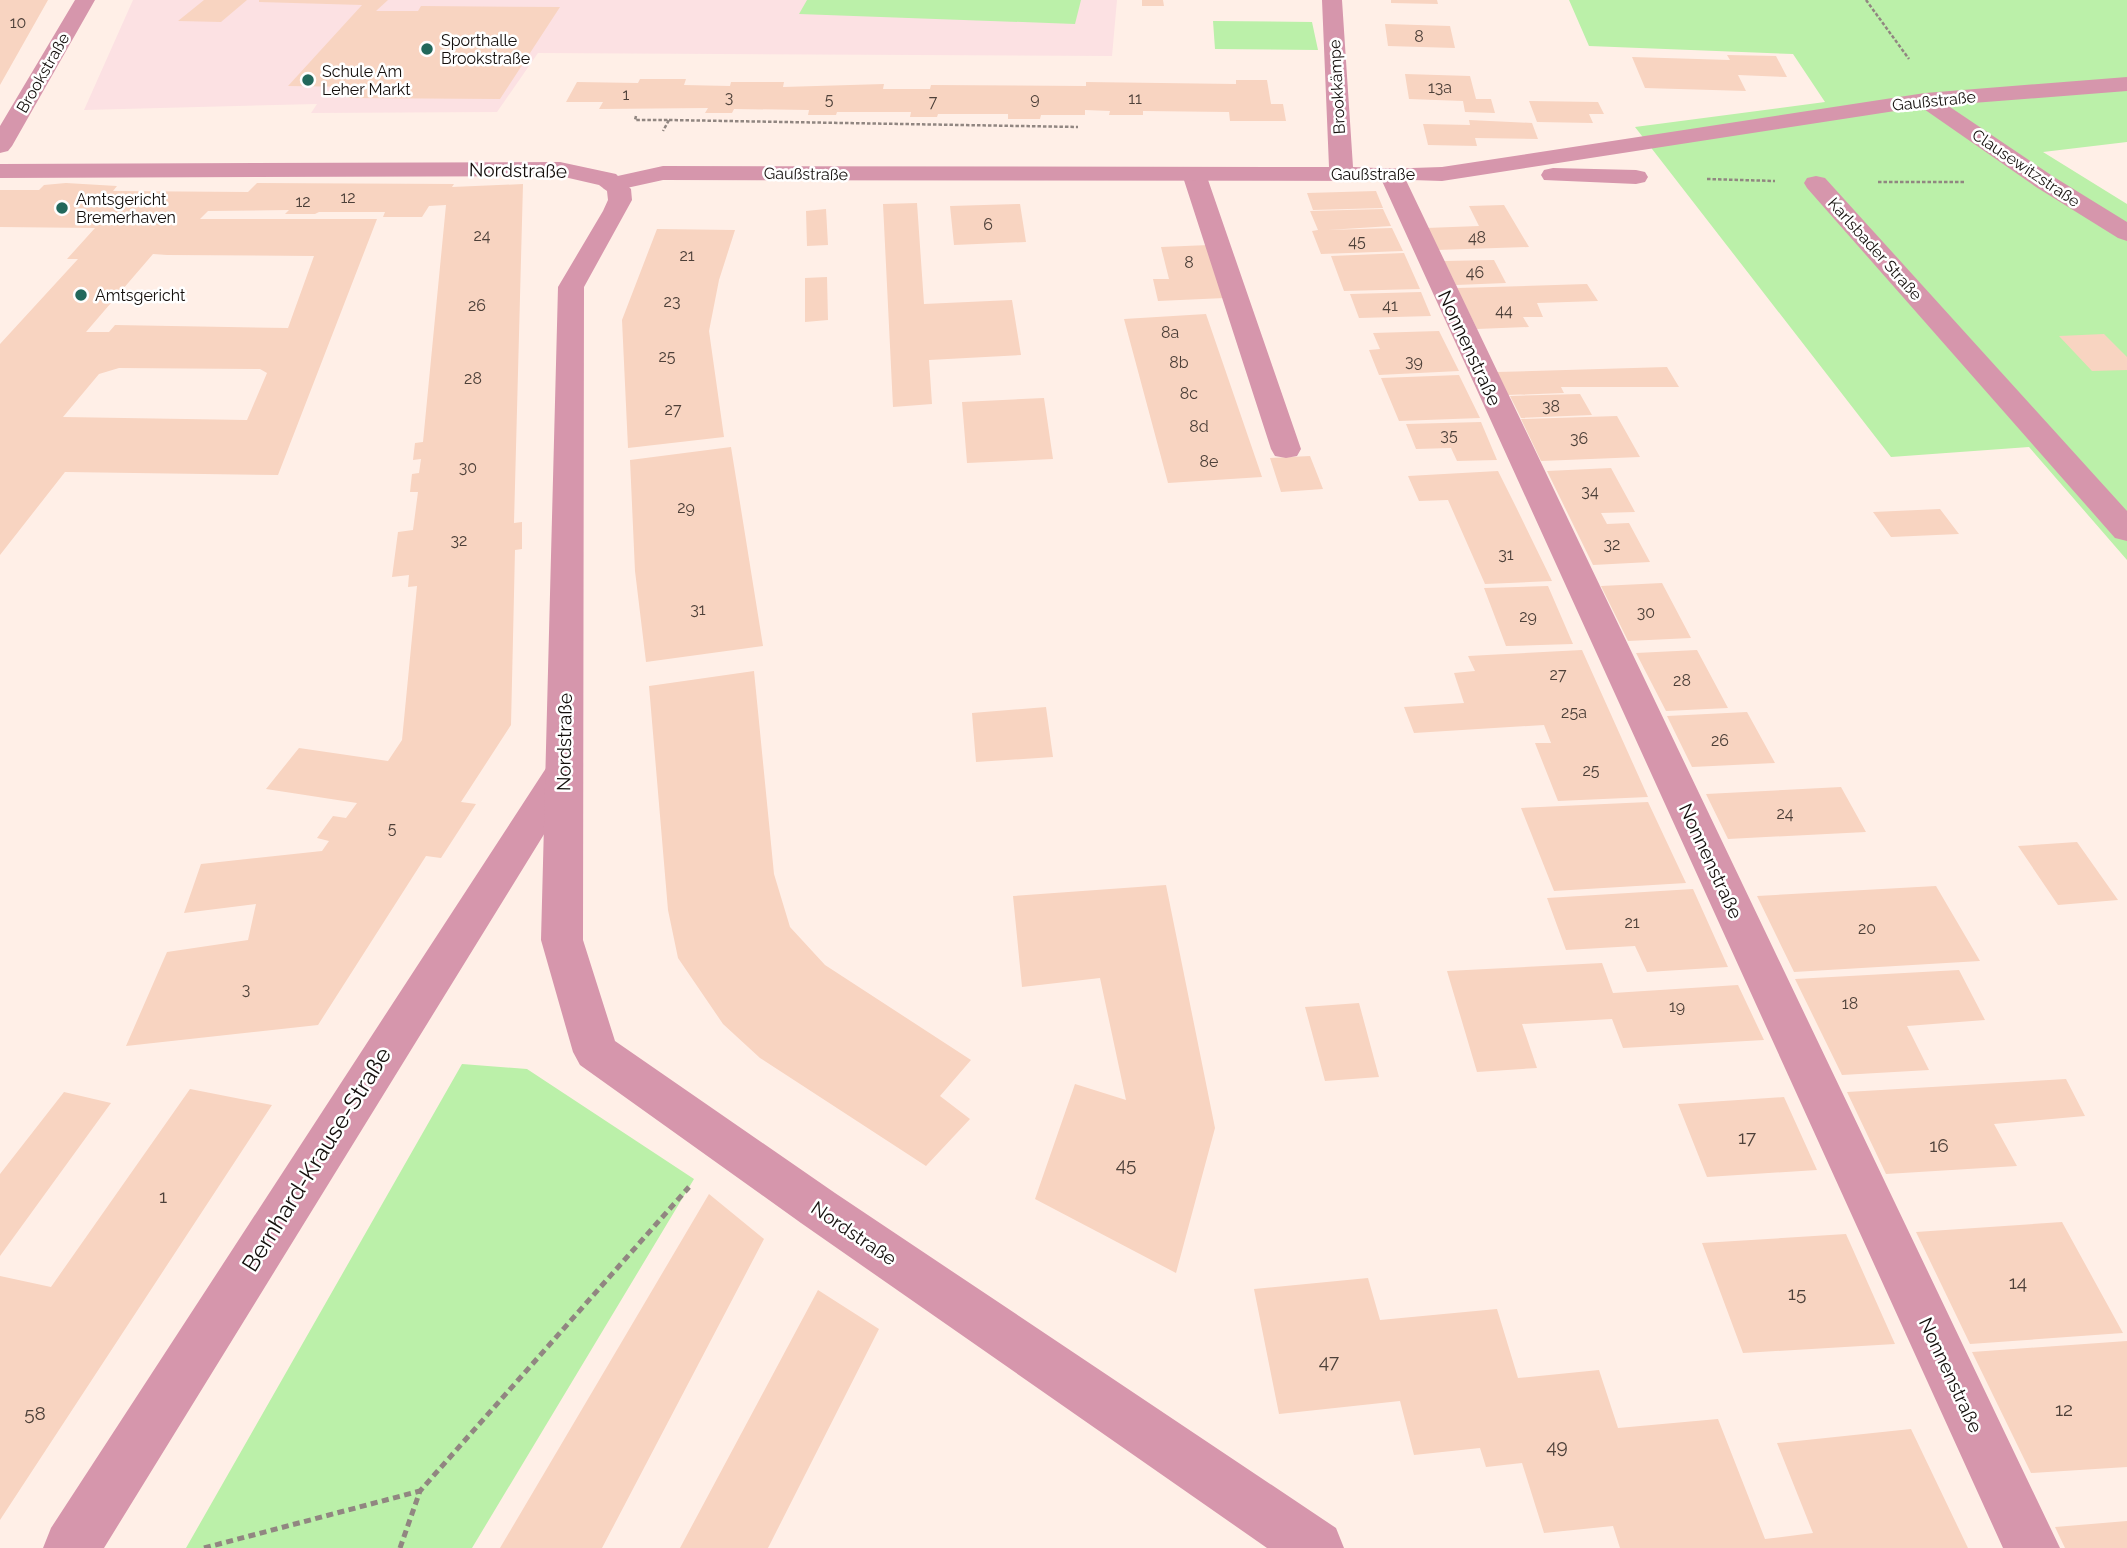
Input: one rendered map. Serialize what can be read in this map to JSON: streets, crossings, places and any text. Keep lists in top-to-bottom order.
{
  "streets": {
    "street": [
      "Brookstraße",
      "Brookkämpe",
      "Gaußstraße",
      "Clausewitzstraße",
      "Nordstraße",
      "Karlsbader Straße",
      "Nonnenstraße",
      "Bernhard-Krause-Straße"
    ]
  },
  "crossings": [
    ["Brookkämpe", "Gaußstraße"],
    ["Gaußstraße", "Clausewitzstraße"],
    ["Gaußstraße", "Nordstraße"],
    ["Gaußstraße", "Nonnenstraße"],
    ["Nordstraße", "Bernhard-Krause-Straße"]
  ],
  "places": [
    "Sporthalle Brookstraße",
    "Schule Am Leher Markt",
    "Amtsgericht Bremerhaven",
    "Amtsgericht"
  ],
  "house_numbers": [
    "10",
    "8",
    "13a",
    "1",
    "3",
    "9",
    "11",
    "5",
    "7",
    "12",
    "12",
    "6",
    "24",
    "48",
    "45",
    "21",
    "8",
    "46",
    "23",
    "26",
    "41",
    "44",
    "8a",
    "25",
    "39",
    "8b",
    "28",
    "8c",
    "38",
    "27",
    "8d",
    "35",
    "36",
    "8e",
    "30",
    "34",
    "29",
    "32",
    "32",
    "31",
    "31",
    "30",
    "29",
    "27",
    "28",
    "25a",
    "26",
    "25",
    "24",
    "5",
    "21",
    "20",
    "3",
    "18",
    "19",
    "17",
    "16",
    "45",
    "1",
    "14",
    "15",
    "47",
    "12",
    "58",
    "49"
  ]
}
